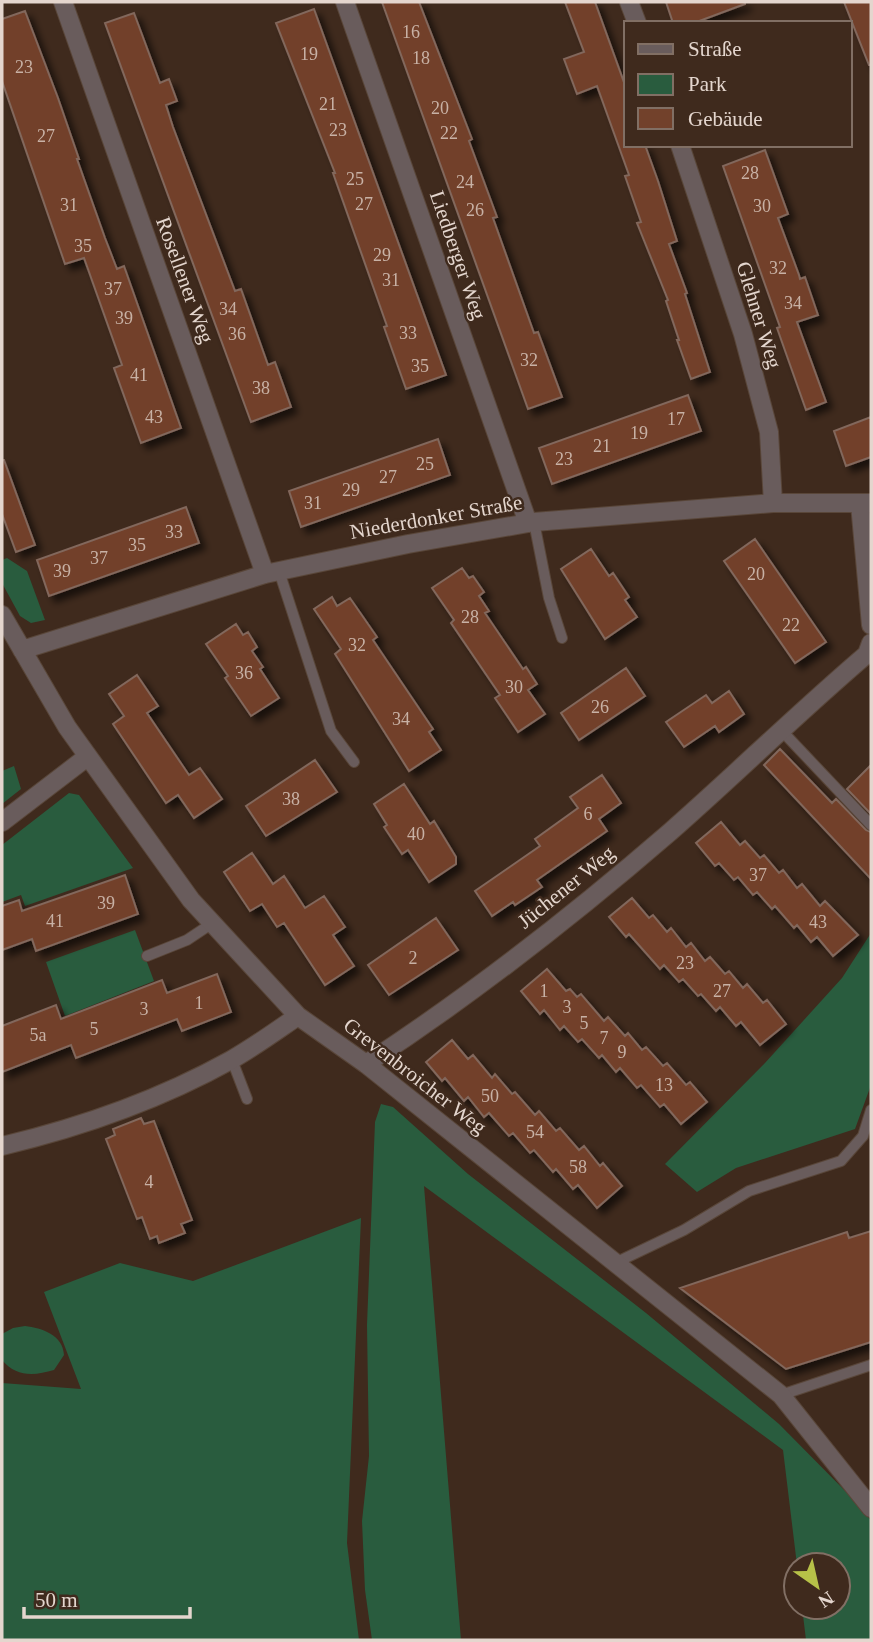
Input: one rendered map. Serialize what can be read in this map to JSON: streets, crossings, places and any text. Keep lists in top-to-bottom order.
{
  "streets": {
    "street": [
      "Liedberger Weg",
      "Rosellener Weg",
      "Glehner Weg",
      "Niederdonker Straße",
      "Jüchener Weg",
      "Grevenbroicher Weg"
    ]
  },
  "crossings": [
    ["Liedberger Weg", "Niederdonker Straße"],
    ["Rosellener Weg", "Niederdonker Straße"],
    ["Glehner Weg", "Niederdonker Straße"],
    ["Niederdonker Straße", "Grevenbroicher Weg"],
    ["Jüchener Weg", "Grevenbroicher Weg"]
  ],
  "house_numbers": [
    "16",
    "19",
    "18",
    "23",
    "21",
    "20",
    "23",
    "22",
    "27",
    "28",
    "25",
    "24",
    "27",
    "31",
    "30",
    "26",
    "35",
    "29",
    "32",
    "31",
    "37",
    "34",
    "34",
    "39",
    "33",
    "36",
    "32",
    "35",
    "41",
    "38",
    "43",
    "17",
    "19",
    "21",
    "23",
    "25",
    "27",
    "29",
    "31",
    "33",
    "35",
    "37",
    "39",
    "20",
    "28",
    "22",
    "32",
    "36",
    "30",
    "26",
    "34",
    "38",
    "6",
    "40",
    "37",
    "39",
    "41",
    "43",
    "2",
    "23",
    "1",
    "27",
    "1",
    "3",
    "3",
    "5",
    "5",
    "5a",
    "7",
    "9",
    "13",
    "50",
    "54",
    "58",
    "4"
  ],
  "legend": ["Straße", "Park", "Gebäude"],
  "scale_bar": "50 m",
  "north": "bottom right"
}
